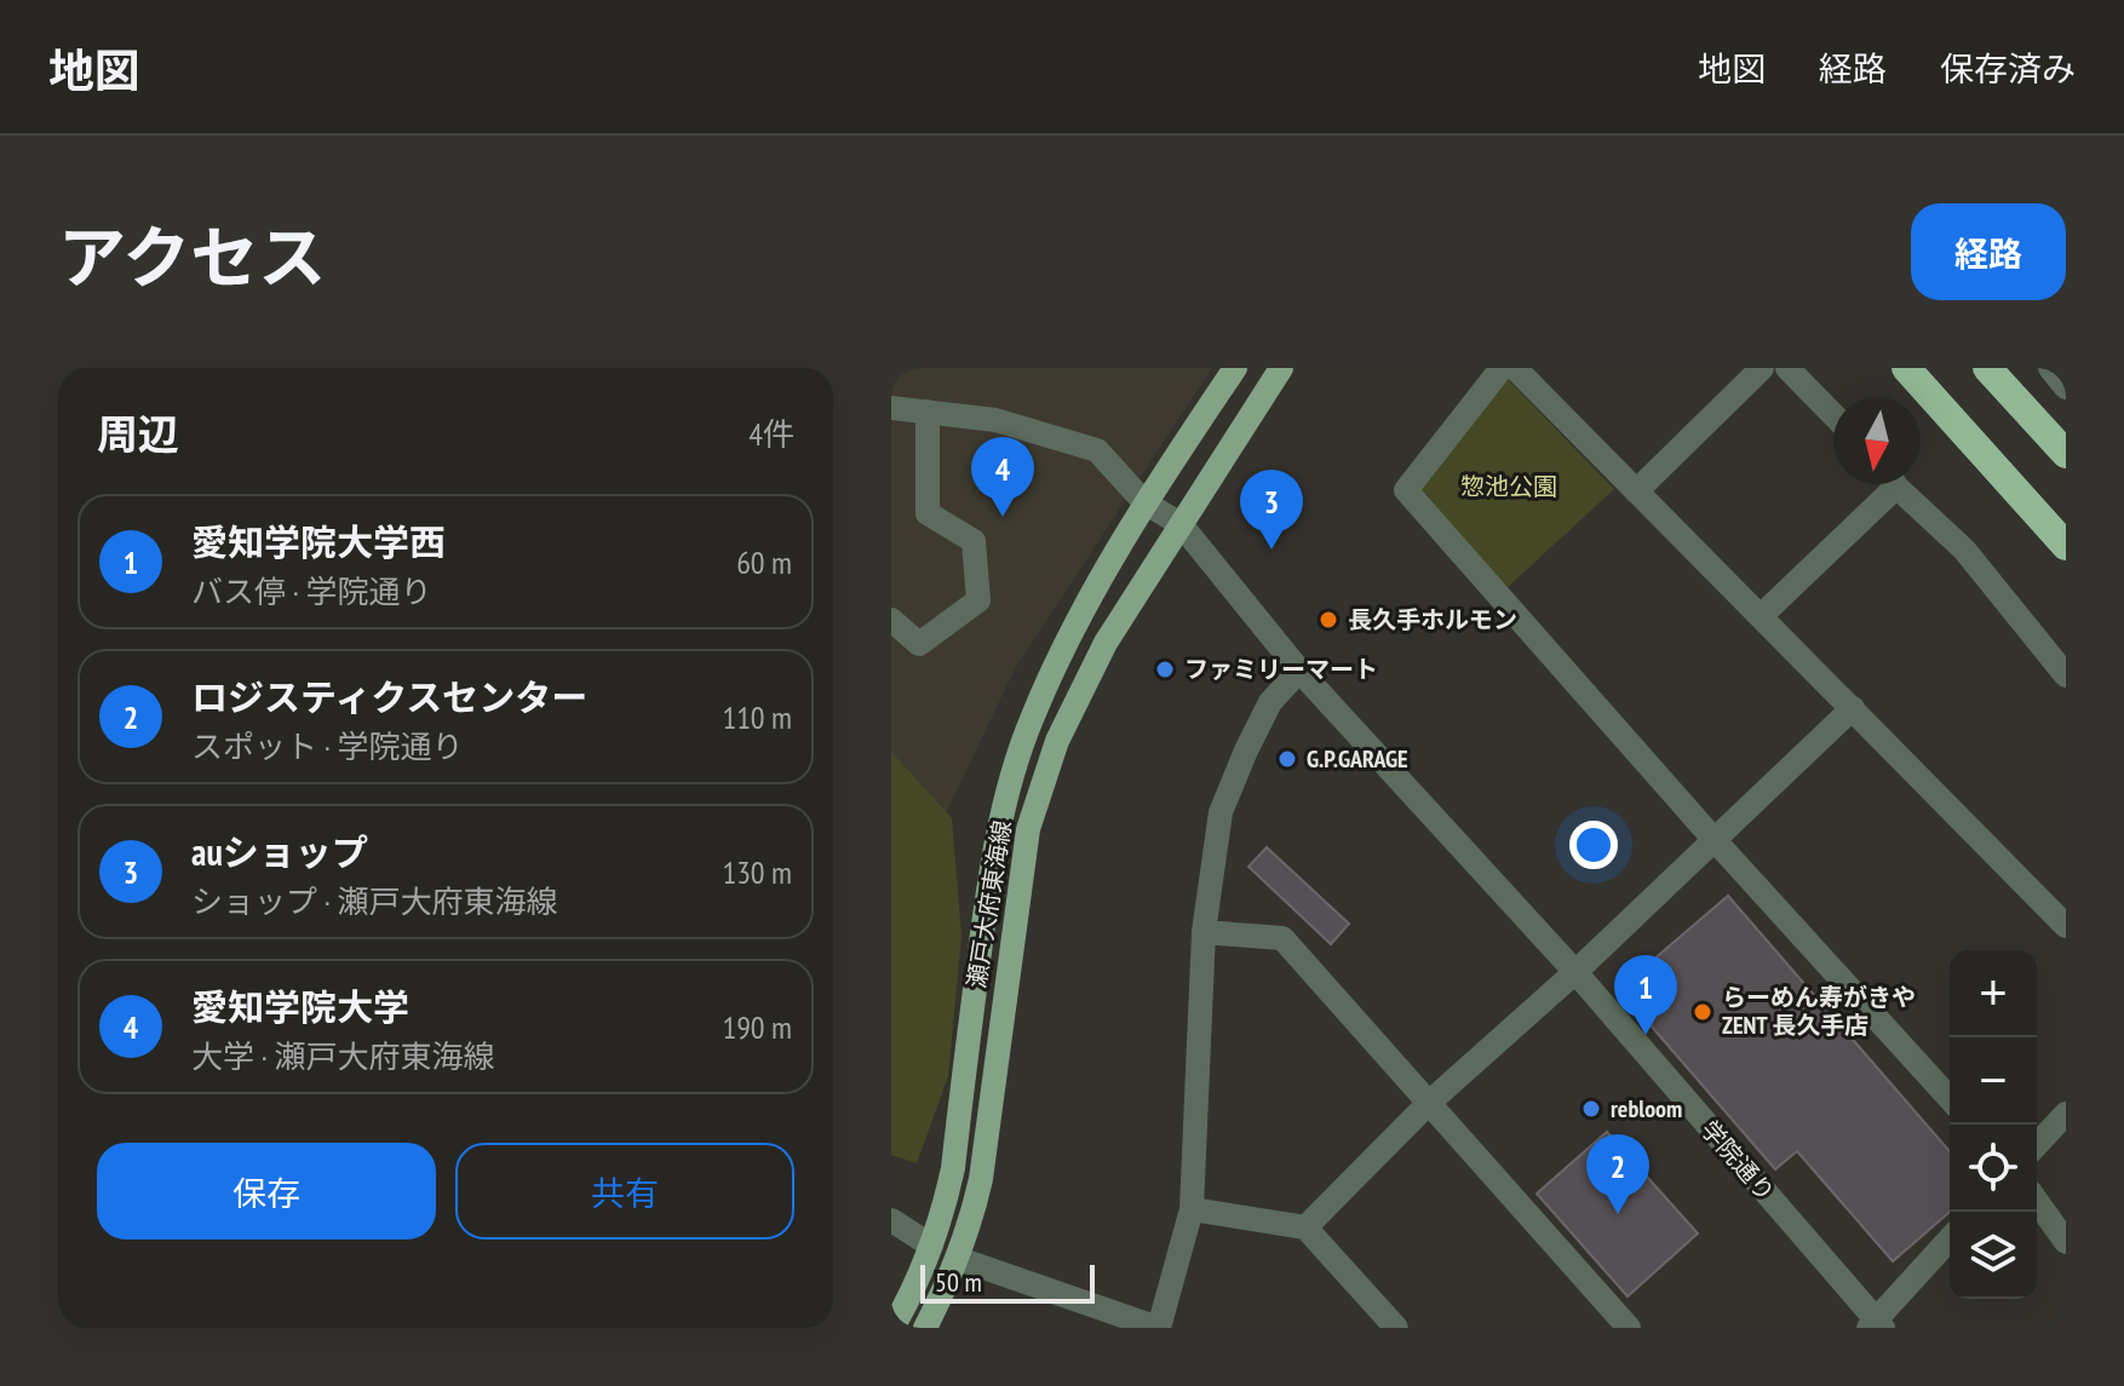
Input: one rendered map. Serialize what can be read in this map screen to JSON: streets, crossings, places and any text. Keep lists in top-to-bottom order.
{
  "streets": {
    "main road": ["瀬戸大府東海線"],
    "street": ["学院通り"]
  },
  "crossings": [
    ["瀬戸大府東海線", "学院通り"]
  ],
  "parks": ["惣池公園"],
  "places": [
    "長久手ホルモン",
    "ファミリーマート",
    "G.P.GARAGE",
    "らーめん寿がきや ZENT 長久手店",
    "rebloom"
  ],
  "scale_bar": "50 m",
  "north": "bottom",
  "page": {
    "header": "地図",
    "nav": ["地図", "経路", "保存済み"],
    "title": "アクセス",
    "buttons": [
      "経路",
      ["保存", "共有"]
    ],
    "heading": ["周辺", "4件"],
    "pins": [
      "4",
      "3",
      "1",
      "2"
    ],
    "list": [
      {
        "mark": "1",
        "name": "愛知学院大学西",
        "note": "バス停 · 学院通り",
        "value": "60 m"
      },
      {
        "mark": "2",
        "name": "ロジスティクスセンター",
        "note": "スポット · 学院通り",
        "value": "110 m"
      },
      {
        "mark": "3",
        "name": "auショップ",
        "note": "ショップ · 瀬戸大府東海線",
        "value": "130 m"
      },
      {
        "mark": "4",
        "name": "愛知学院大学",
        "note": "大学 · 瀬戸大府東海線",
        "value": "190 m"
      }
    ],
    "map_buttons": ["+", "−"],
    "scale": "50 m"
  }
}
